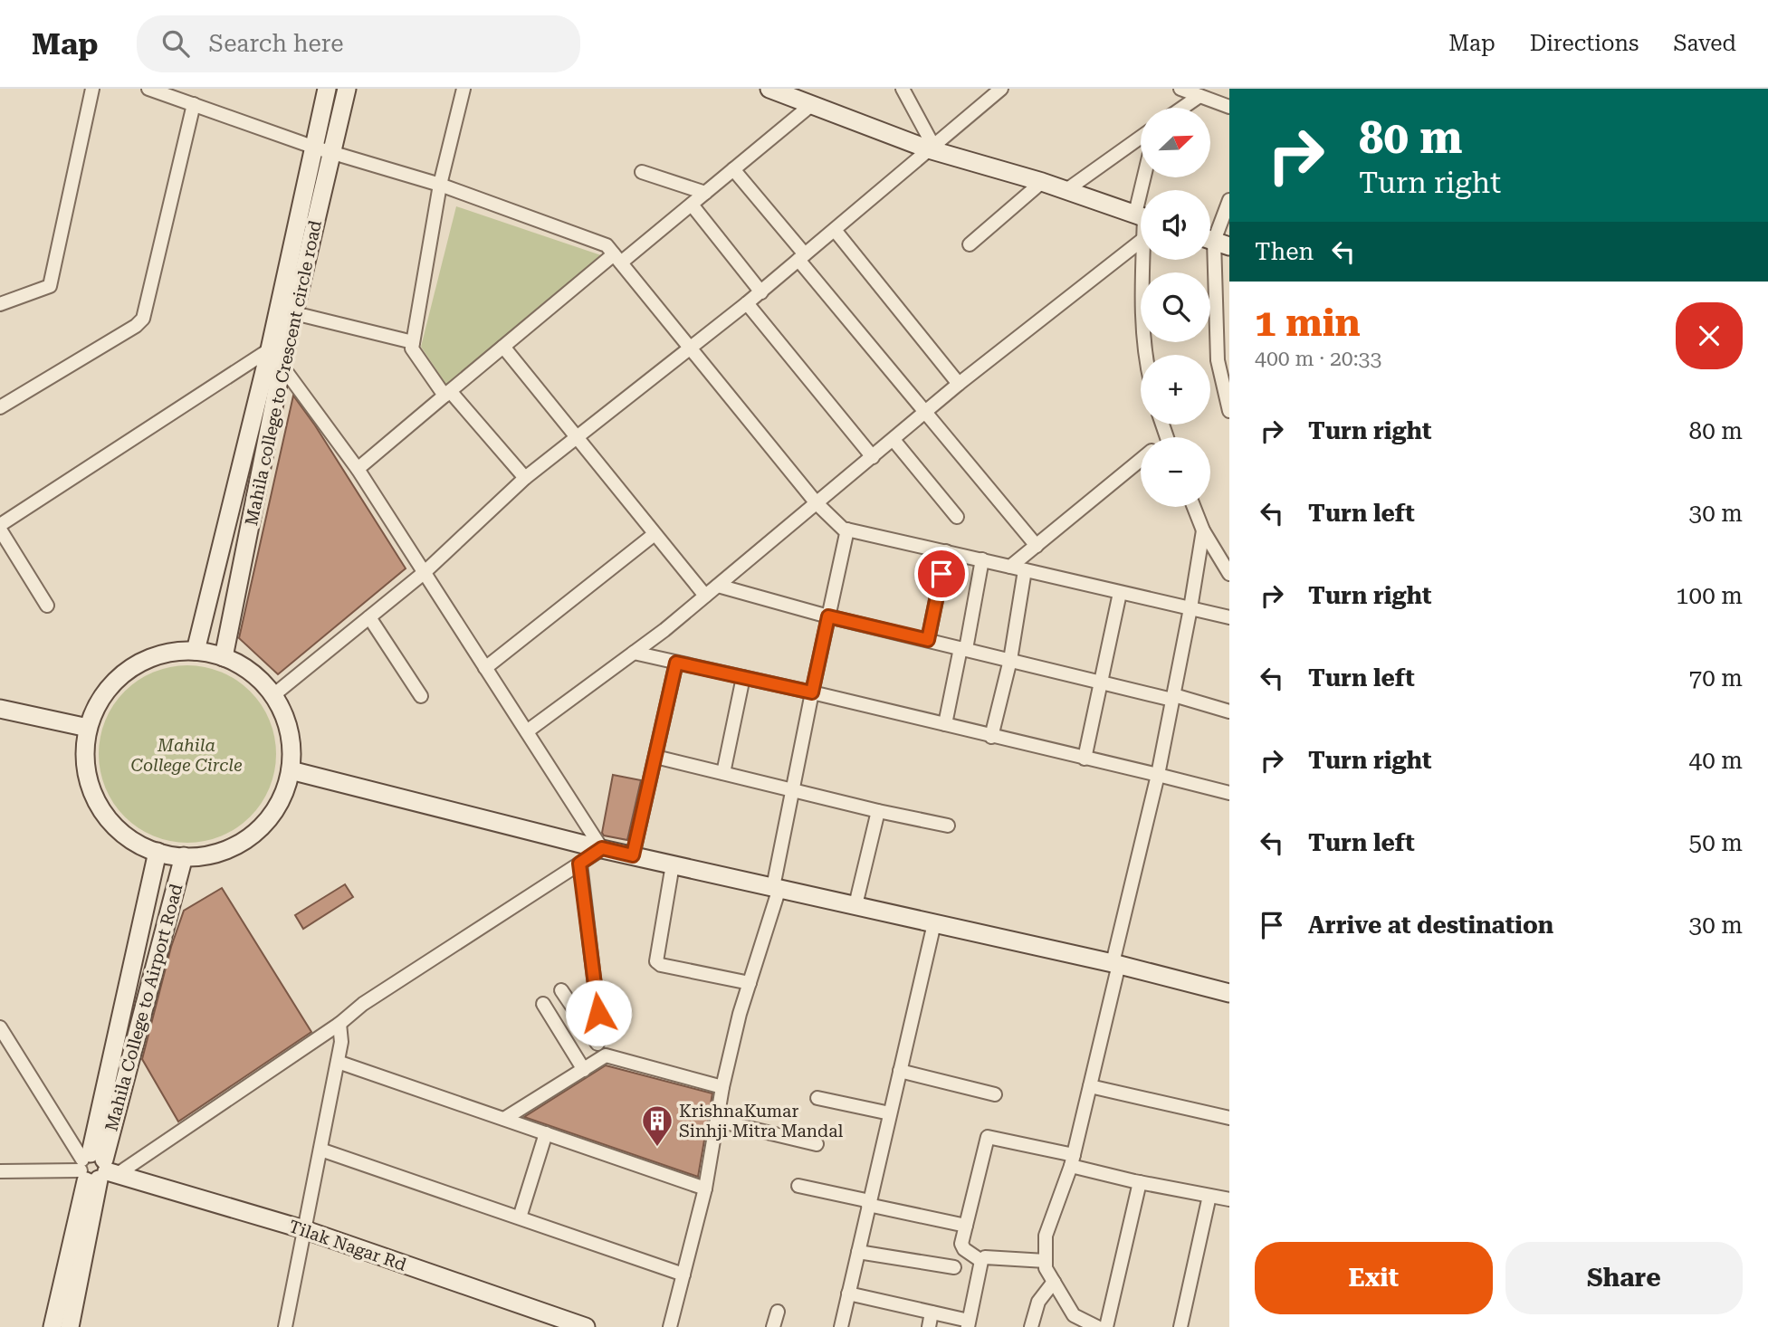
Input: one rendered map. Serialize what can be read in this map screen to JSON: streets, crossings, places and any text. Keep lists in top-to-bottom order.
{
  "streets": {
    "main road": ["Mahila college to Crescent circle road", "Mahila College to Airport Road", "Tilak Nagar Rd"]
  },
  "crossings": [
    ["Mahila college to Crescent circle road", "Mahila College to Airport Road"],
    ["Mahila College to Airport Road", "Tilak Nagar Rd"]
  ],
  "parks": ["Mahila College Circle"],
  "places": {
    "building": ["KrishnaKumar Sinhji Mitra Mandal"]
  },
  "north": "top right",
  "page": {
    "header": "Map",
    "search": "Search here",
    "nav": ["Map", "Directions", "Saved"],
    "turn": ["80 m", "Turn right"],
    "map_buttons": ["+", "−"],
    "then": "Then",
    "heading": ["1 min", "400 m · 20:33"],
    "list": [
      {
        "name": "Turn right",
        "value": "80 m"
      },
      {
        "name": "Turn left",
        "value": "30 m"
      },
      {
        "name": "Turn right",
        "value": "100 m"
      },
      {
        "name": "Turn left",
        "value": "70 m"
      },
      {
        "name": "Turn right",
        "value": "40 m"
      },
      {
        "name": "Turn left",
        "value": "50 m"
      },
      {
        "name": "Arrive at destination",
        "value": "30 m"
      }
    ],
    "buttons": ["Exit", "Share"]
  }
}
